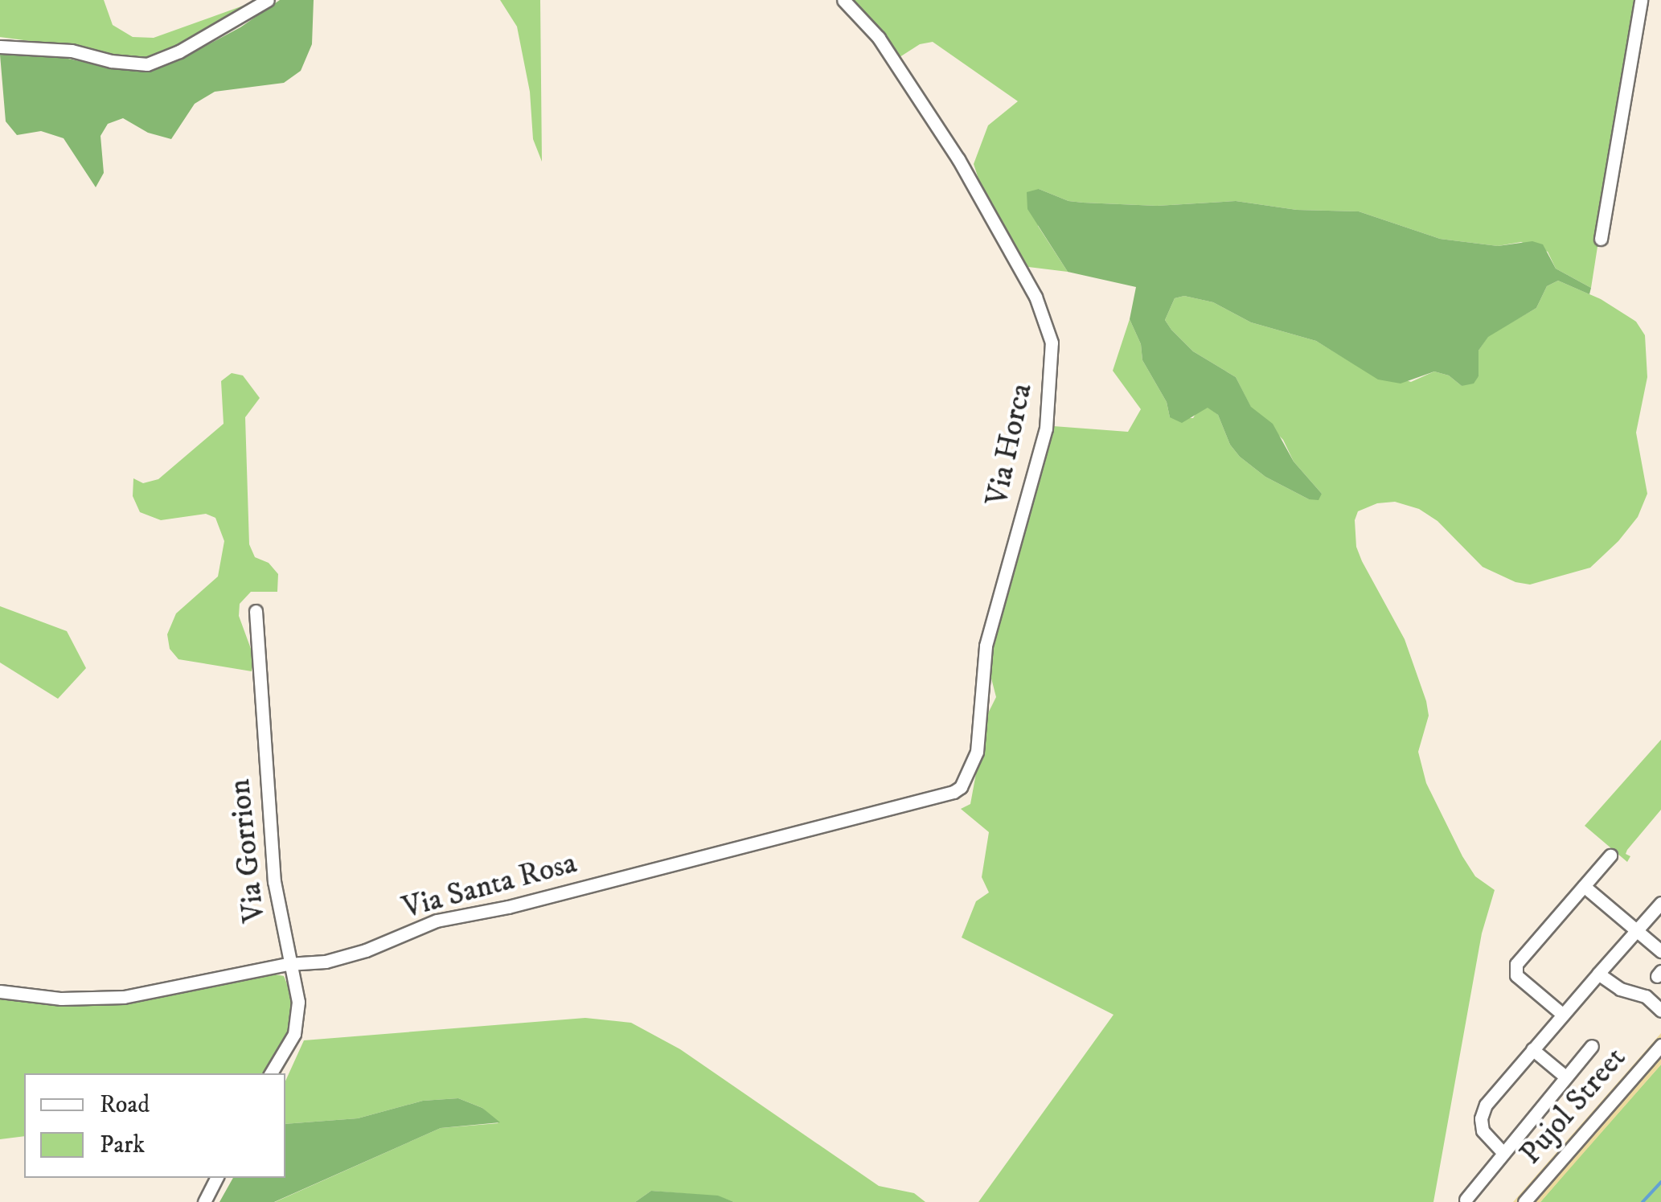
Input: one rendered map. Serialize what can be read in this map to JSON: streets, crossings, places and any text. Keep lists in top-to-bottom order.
{
  "streets": {
    "street": [
      "Via Horca",
      "Via Gorrion",
      "Via Santa Rosa",
      "Pujol Street"
    ]
  },
  "crossings": [
    ["Via Horca", "Via Santa Rosa"],
    ["Via Gorrion", "Via Santa Rosa"]
  ],
  "legend": ["Road", "Park"]
}
